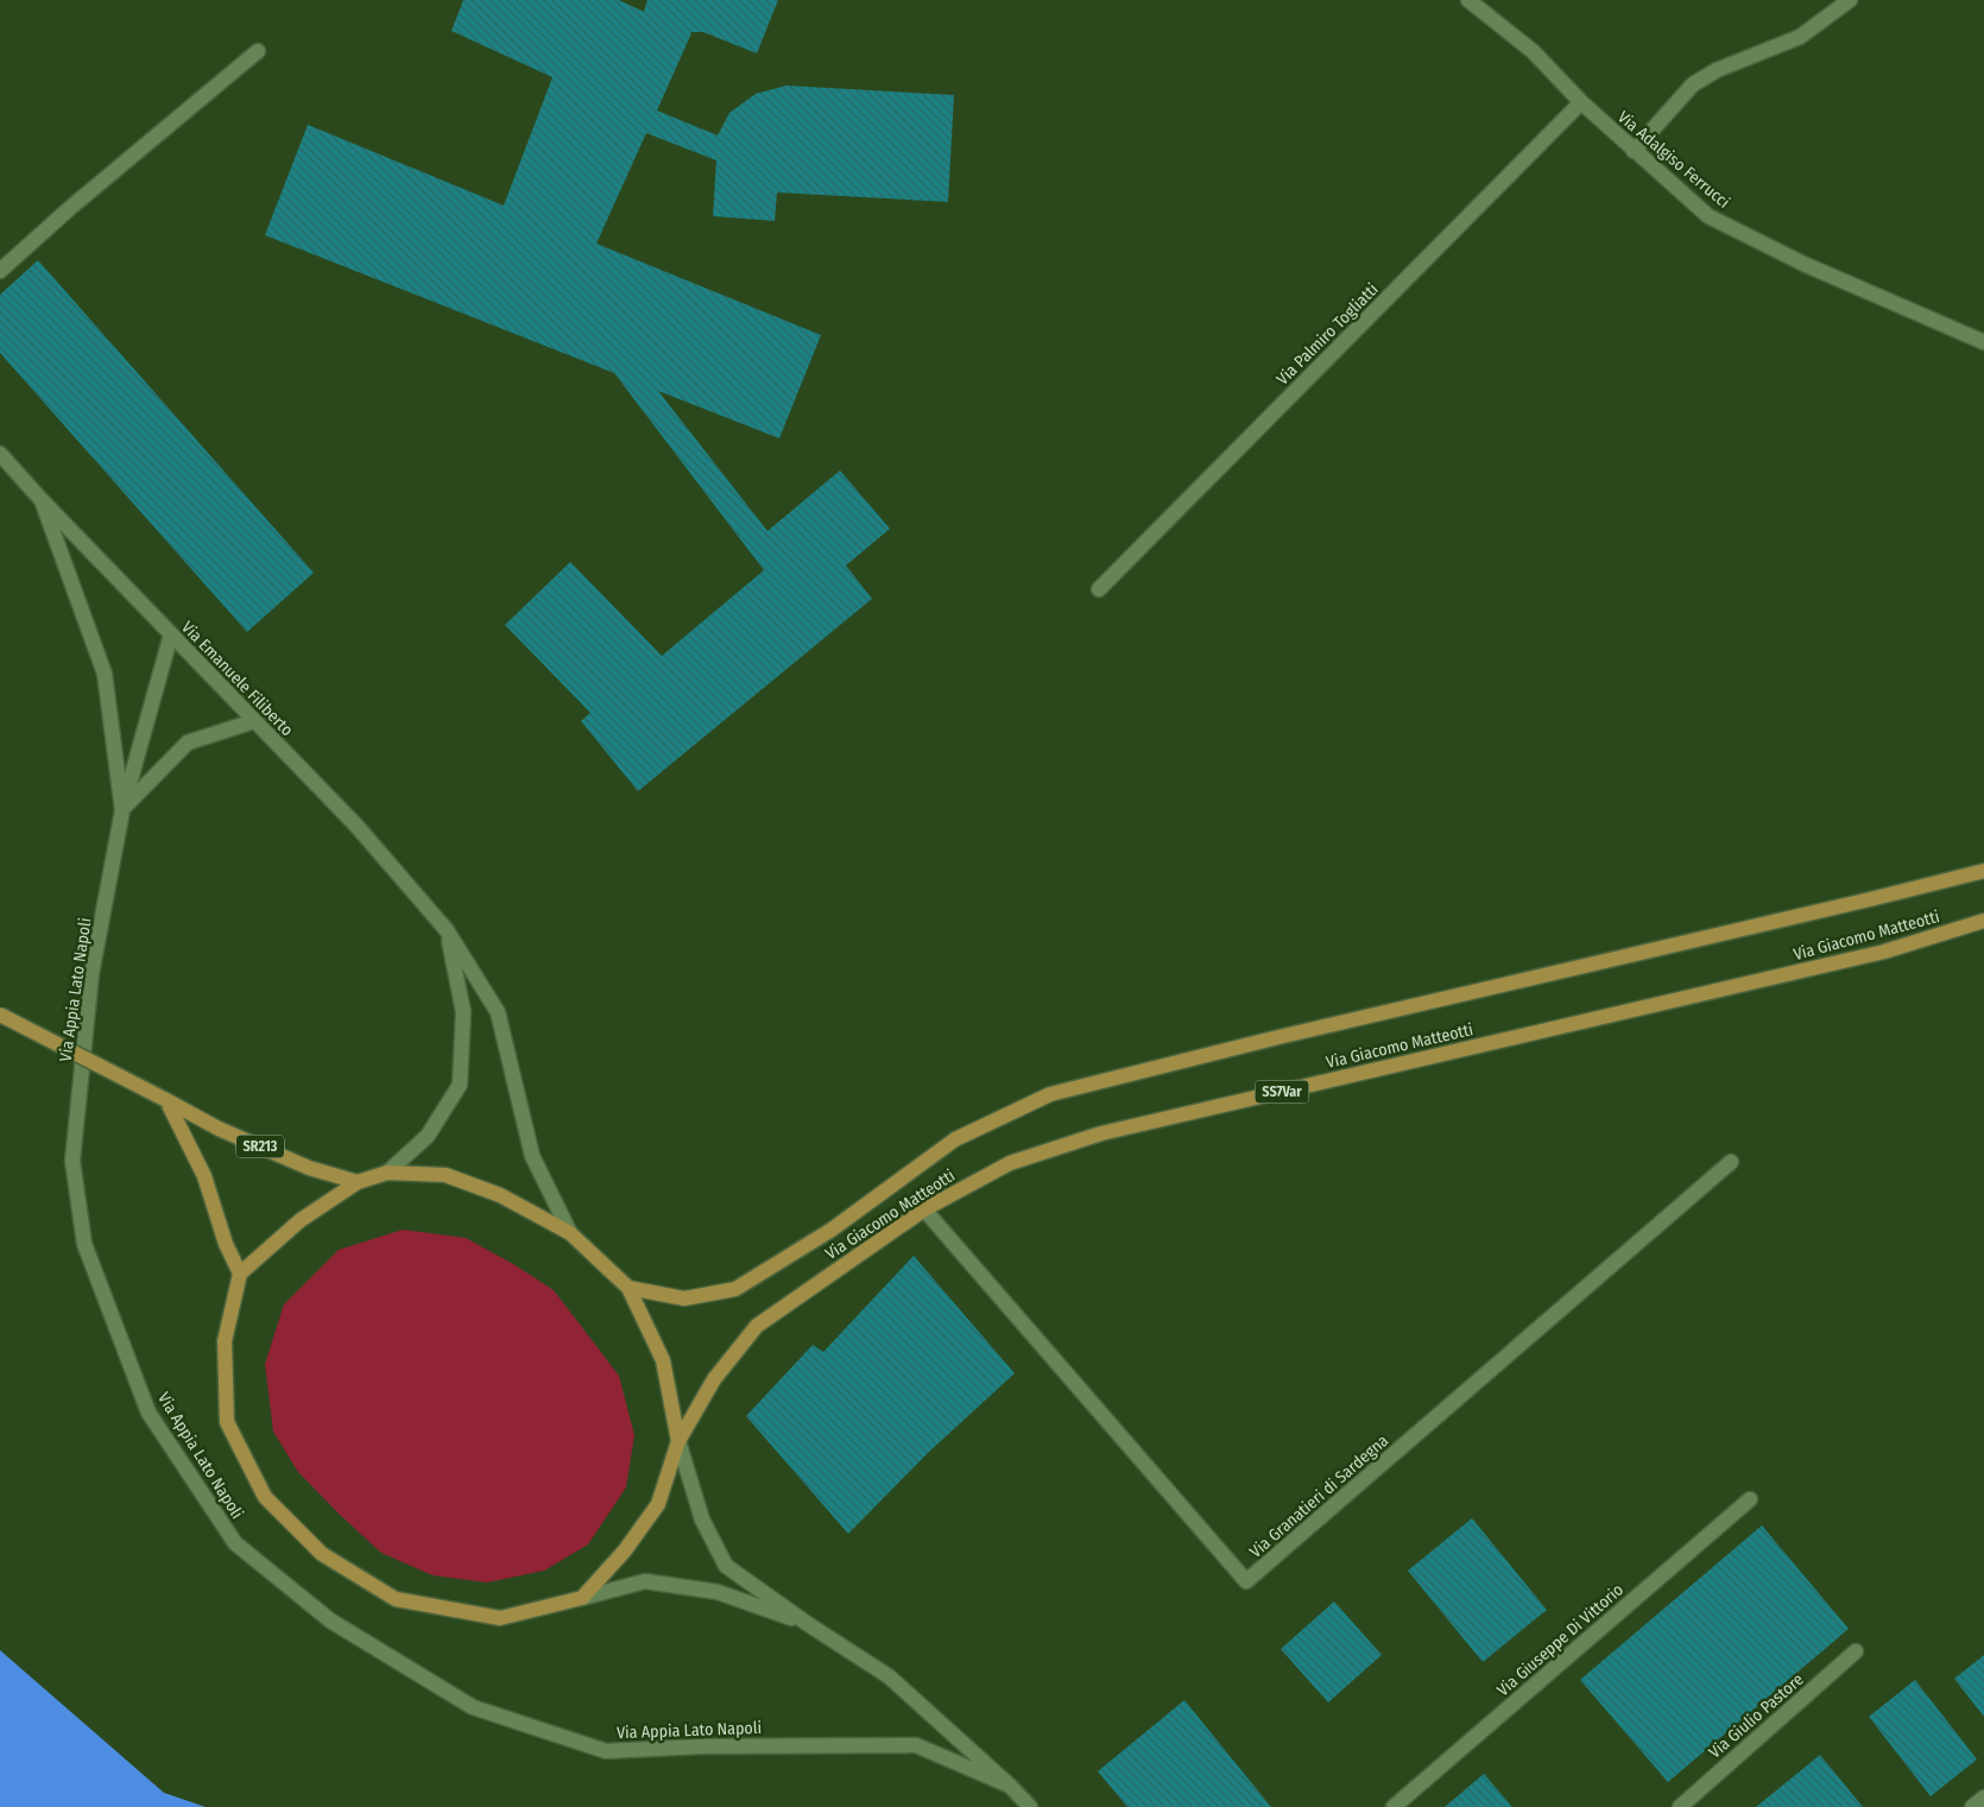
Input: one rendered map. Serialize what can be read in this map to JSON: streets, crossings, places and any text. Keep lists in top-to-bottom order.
{
  "streets": {
    "main road": ["Via Giacomo Matteotti", "SS7Var", "SR213"],
    "street": [
      "Via Adalgiso Ferrucci",
      "Via Palmiro Togliatti",
      "Via Emanuele Filiberto",
      "Via Appia Lato Napoli",
      "Via Granatieri di Sardegna",
      "Via Giuseppe Di Vittorio",
      "Via Giulio Pastore"
    ]
  },
  "crossings": [
    ["Via Adalgiso Ferrucci", "Via Palmiro Togliatti"],
    ["Via Emanuele Filiberto", "Via Appia Lato Napoli"],
    ["Via Giacomo Matteotti", "Via Appia Lato Napoli"],
    ["Via Giacomo Matteotti", "Via Granatieri di Sardegna"]
  ]
}
